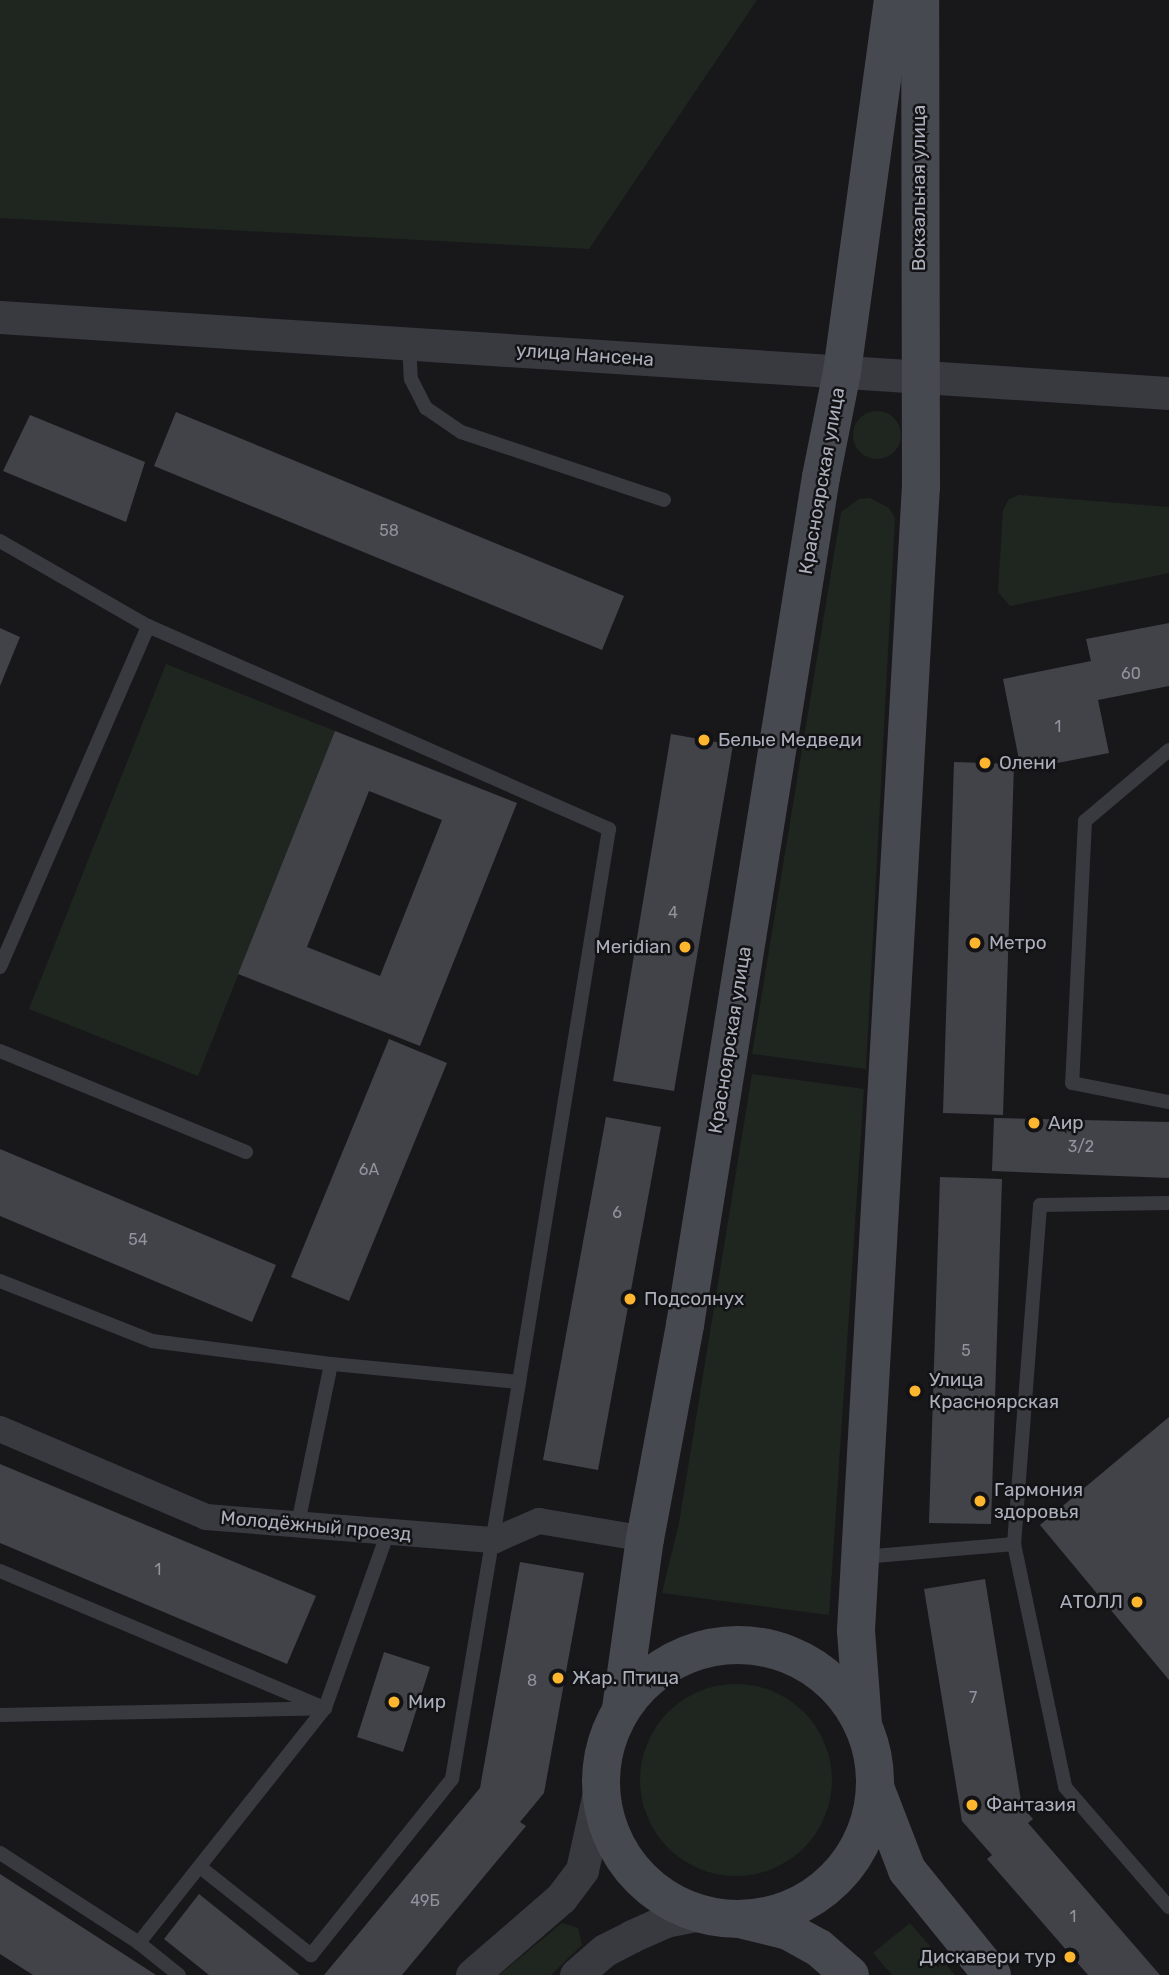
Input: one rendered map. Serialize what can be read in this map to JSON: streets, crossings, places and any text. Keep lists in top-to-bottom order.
{
  "streets": {
    "main road": ["Вокзальная улица", "Красноярская улица"],
    "street": ["улица Нансена", "Молодёжный проезд"]
  },
  "crossings": [
    ["Вокзальная улица", "улица Нансена"],
    ["Вокзальная улица", "Красноярская улица"],
    ["улица Нансена", "Красноярская улица"],
    ["Красноярская улица", "Молодёжный проезд"]
  ],
  "places": [
    "Белые Медведи",
    "Олени",
    "Метро",
    "Meridian",
    "Аир",
    "Подсолнух",
    "Улица Красноярская",
    "Гармония здоровья",
    "АТОЛЛ",
    "Жар. Птица",
    "Мир",
    "Фантазия",
    "Дискавери тур"
  ],
  "house_numbers": [
    "58",
    "60",
    "1",
    "4",
    "3/2",
    "6А",
    "6",
    "54",
    "5",
    "1",
    "8",
    "7",
    "49Б",
    "1"
  ]
}
